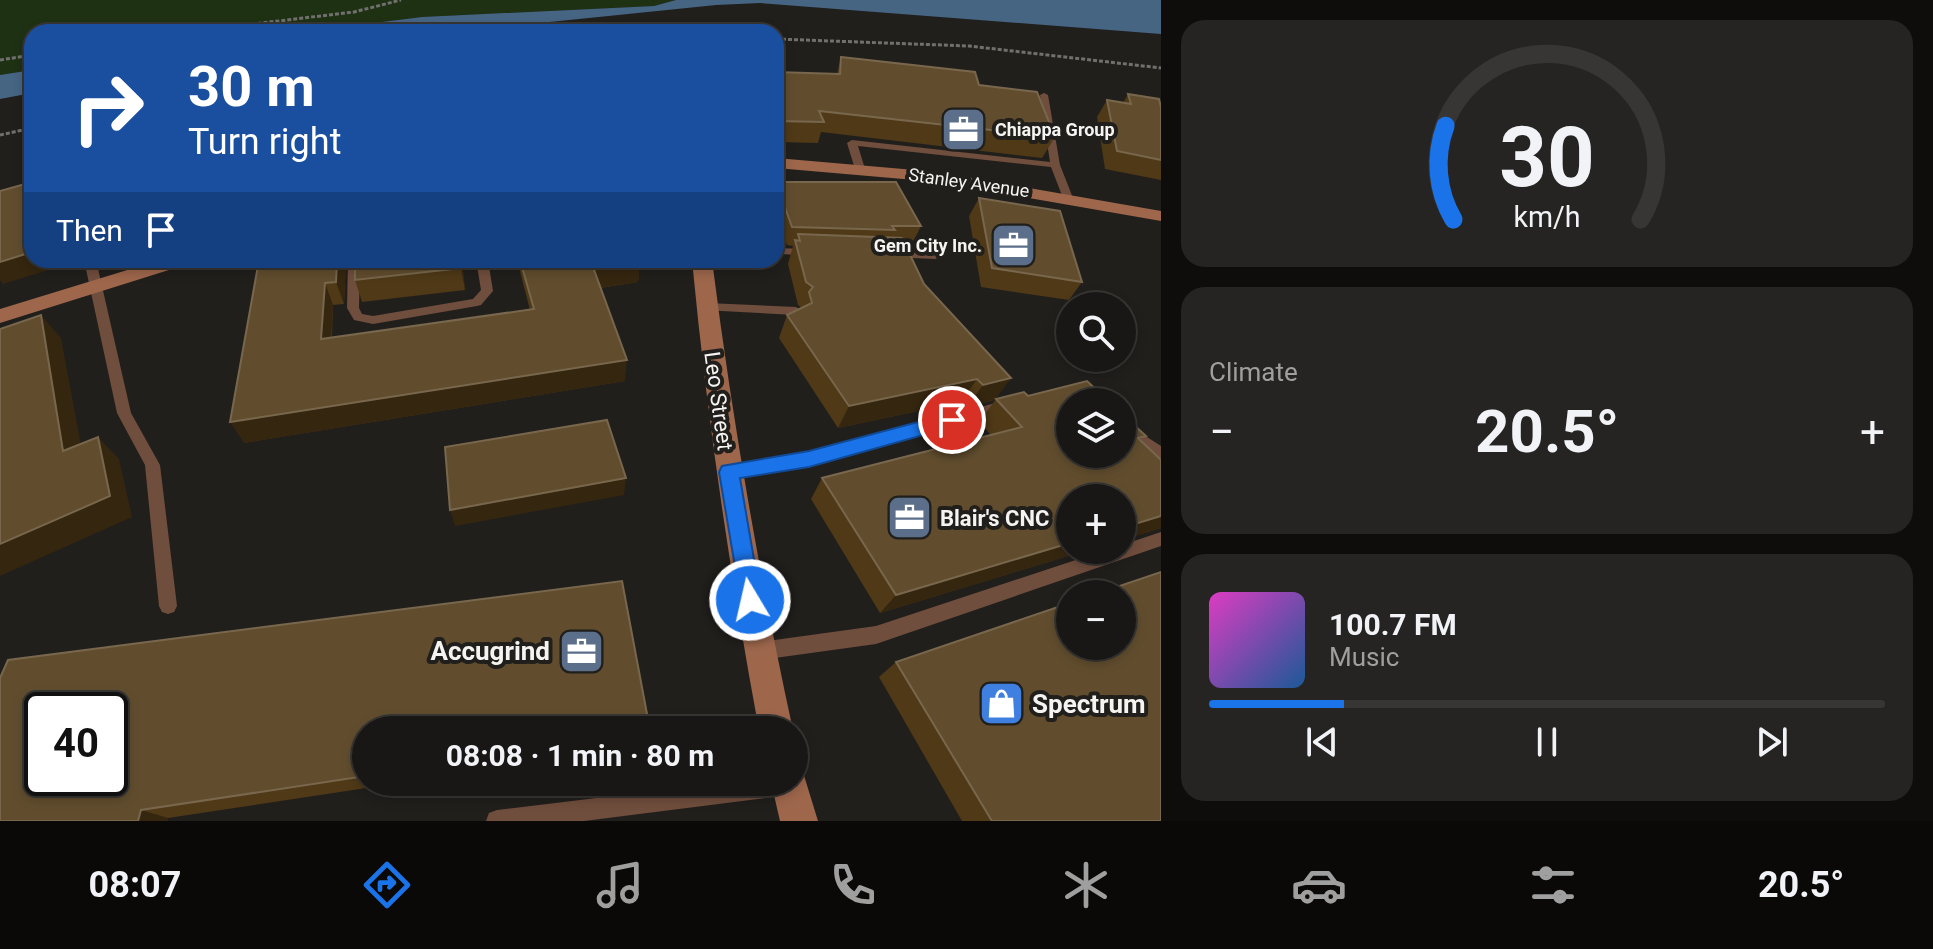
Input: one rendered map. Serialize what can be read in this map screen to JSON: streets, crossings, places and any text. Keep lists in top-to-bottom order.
{
  "streets": {
    "street": ["Stanley Avenue", "Leo Street"]
  },
  "places": {
    "office": [
      "Chiappa Group",
      "Gem City Inc.",
      "Blair's CNC",
      "Accugrind"
    ],
    "shop": ["Spectrum"]
  },
  "page": {
    "turn": ["30 m", "Turn right"],
    "then": "Then",
    "tile": "Climate",
    "map_buttons": ["+", "−"],
    "heat": ["−", "20.5°", "+"],
    "song": ["100.7 FM", "Music"],
    "limit": "40",
    "trip": "08:08 · 1 min · 80 m",
    "tabs": ["08:07", "20.5°"],
    "gauge": ["30", "km/h"]
  }
}
